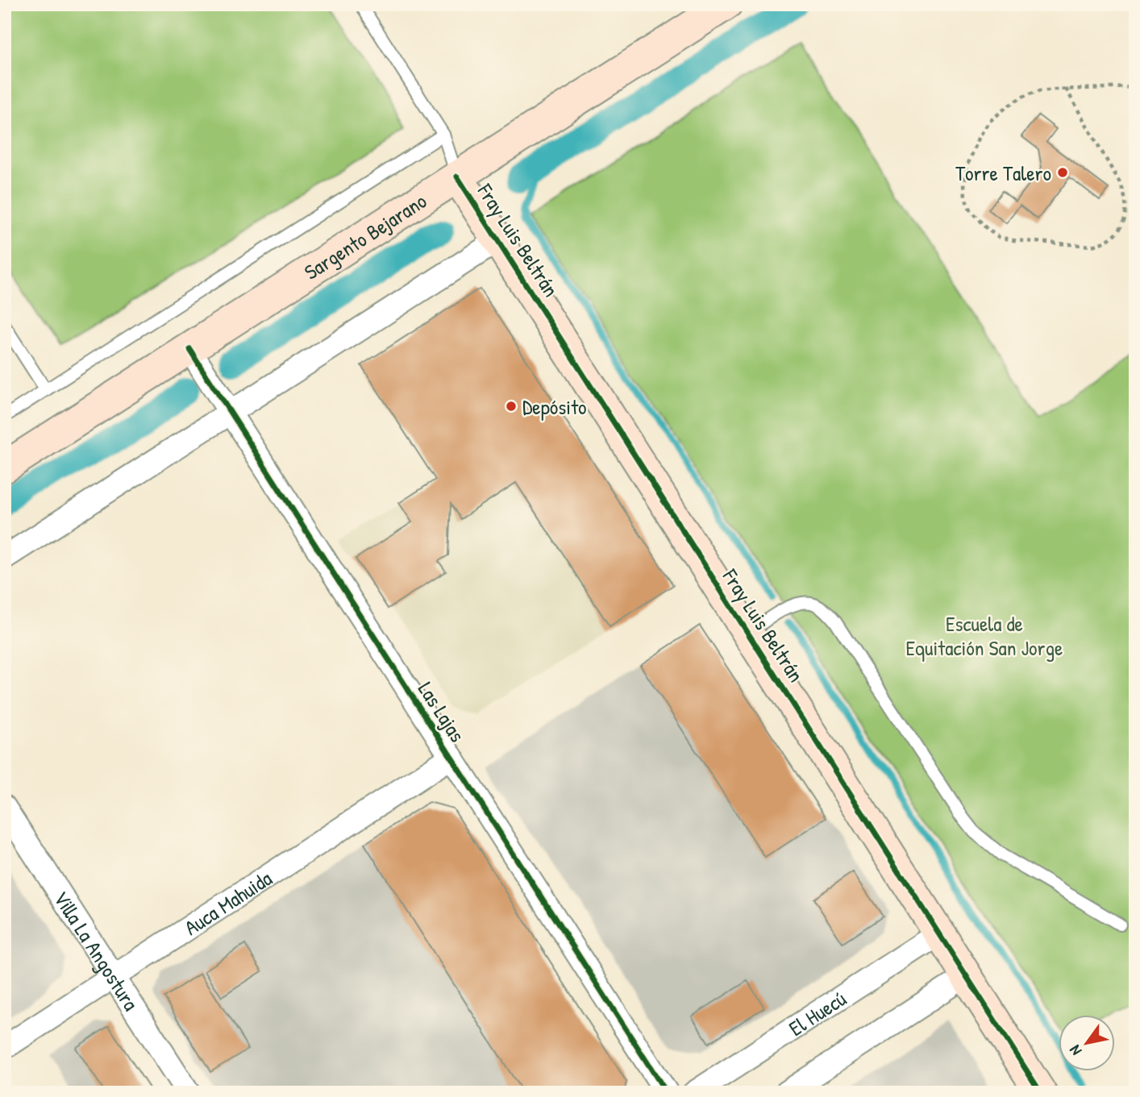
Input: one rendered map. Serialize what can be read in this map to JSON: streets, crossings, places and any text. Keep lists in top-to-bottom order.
{
  "streets": {
    "street": [
      "Sargento Bejarano",
      "Fray Luis Beltrán",
      "Las Lajas",
      "Auca Mahuida",
      "Villa La Angostura",
      "El Huecú"
    ]
  },
  "crossings": [
    ["Sargento Bejarano", "Fray Luis Beltrán"],
    ["Sargento Bejarano", "Las Lajas"],
    ["Fray Luis Beltrán", "El Huecú"],
    ["Las Lajas", "Auca Mahuida"],
    ["Auca Mahuida", "Villa La Angostura"]
  ],
  "parks": ["Escuela de Equitación San Jorge"],
  "places": ["Torre Talero", "Depósito"],
  "north": "bottom left"
}
